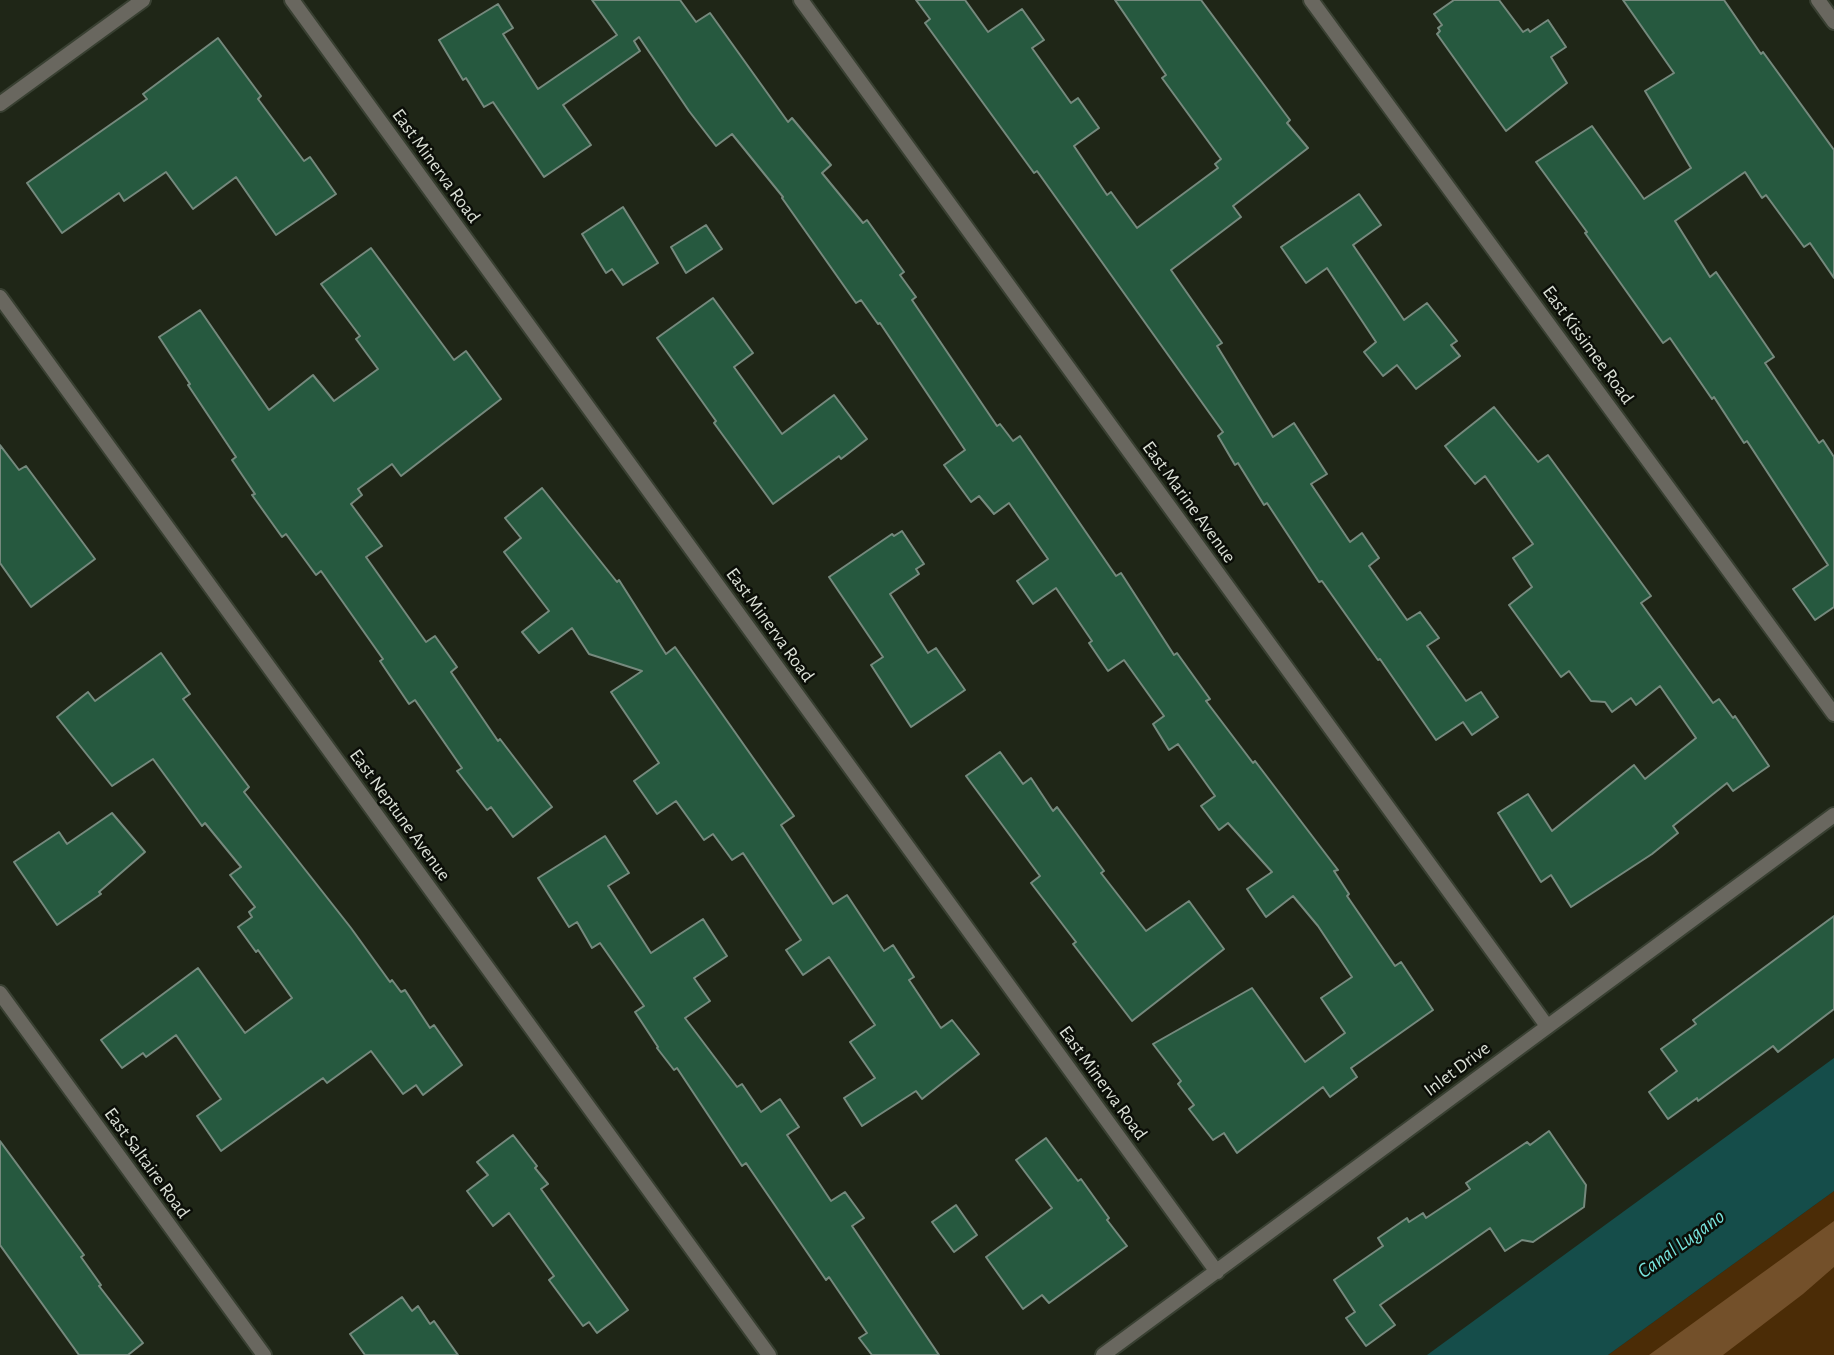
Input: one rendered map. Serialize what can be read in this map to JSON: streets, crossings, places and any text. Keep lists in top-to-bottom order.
{
  "streets": {
    "street": [
      "East Minerva Road",
      "East Kissimee Road",
      "East Marine Avenue",
      "East Neptune Avenue",
      "Inlet Drive",
      "East Saltaire Road"
    ]
  },
  "crossings": [
    ["East Minerva Road", "Inlet Drive"],
    ["East Marine Avenue", "Inlet Drive"]
  ],
  "water": ["Canal Lugano"]
}
